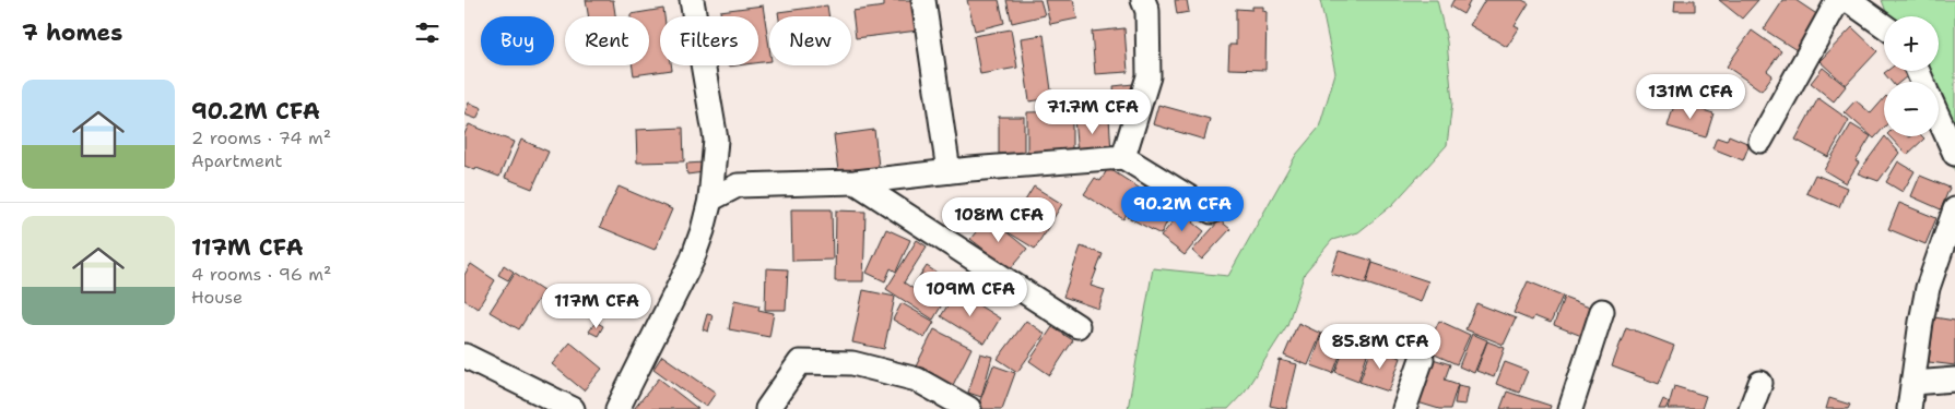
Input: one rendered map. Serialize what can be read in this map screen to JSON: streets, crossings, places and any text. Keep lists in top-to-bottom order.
{
  "page": {
    "heading": "7 homes",
    "map_buttons": ["+", "−"],
    "chip": [
      "Buy",
      "Rent",
      "Filters",
      "New"
    ],
    "list": [
      {
        "name": "90.2M CFA",
        "note": "2 rooms · 74 m² · Apartment"
      },
      {
        "name": "117M CFA",
        "note": "4 rooms · 96 m² · House"
      }
    ],
    "price": [
      "131M CFA",
      "71.7M CFA",
      "90.2M CFA",
      "108M CFA",
      "109M CFA",
      "117M CFA",
      "85.8M CFA"
    ]
  }
}
